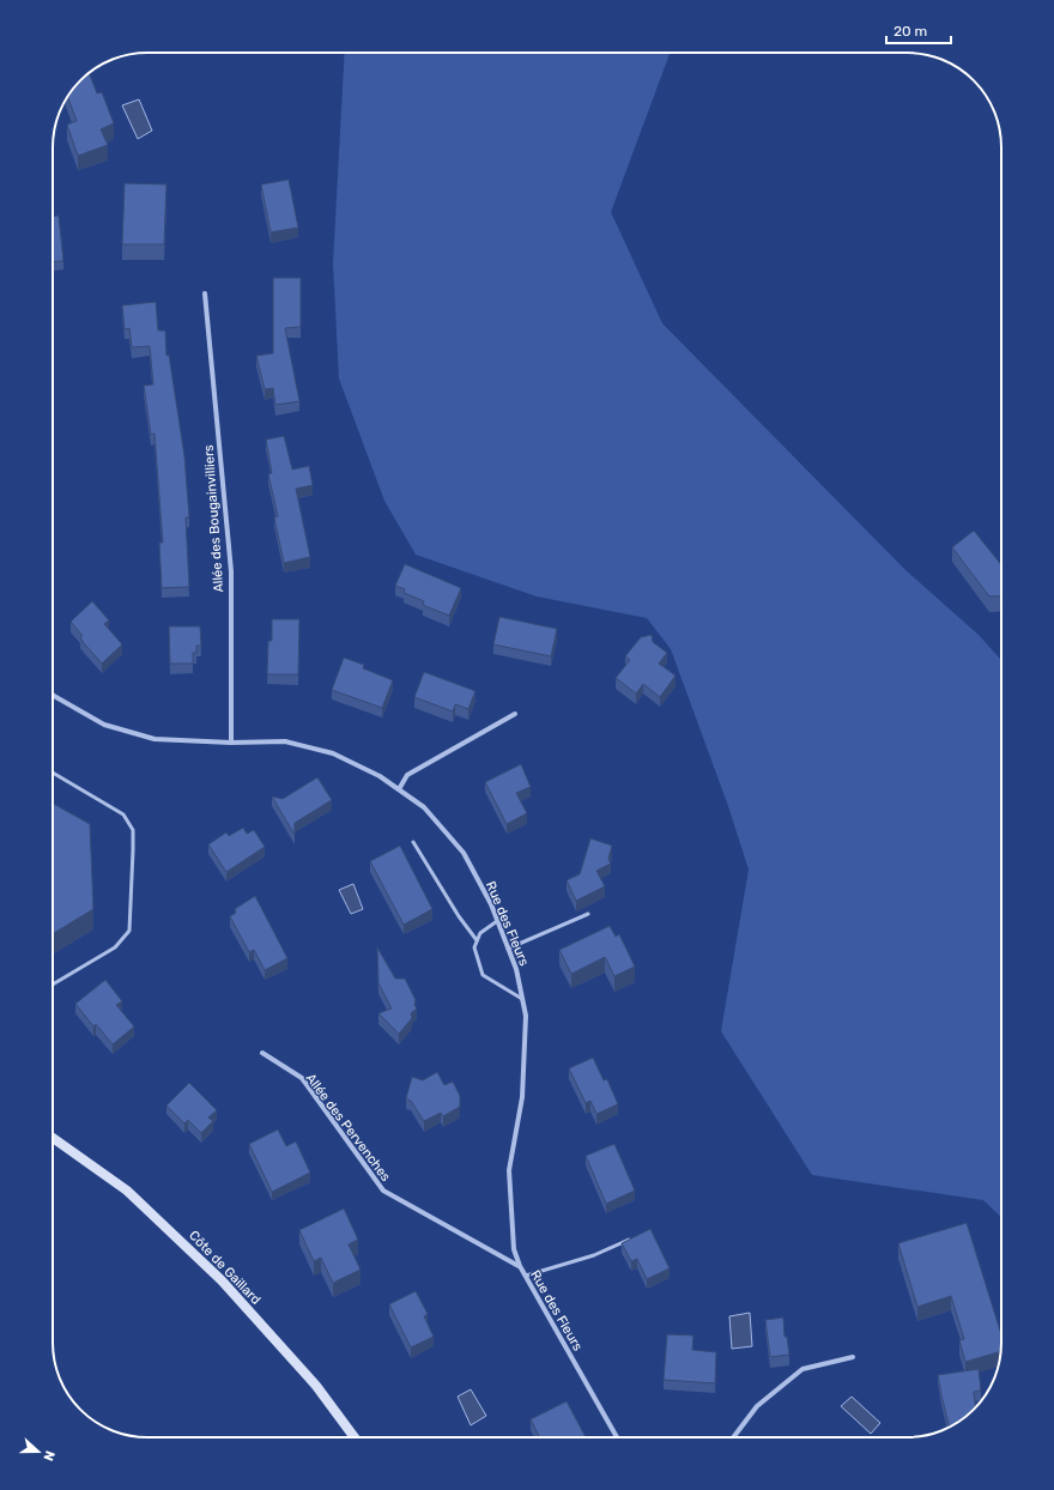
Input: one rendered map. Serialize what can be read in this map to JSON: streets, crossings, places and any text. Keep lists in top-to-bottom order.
{
  "streets": {
    "street": [
      "Allée des Bougainvilliers",
      "Rue des Fleurs",
      "Allée des Pervenches",
      "Côte de Gaillard"
    ]
  },
  "crossings": [
    ["Allée des Bougainvilliers", "Rue des Fleurs"],
    ["Rue des Fleurs", "Allée des Pervenches"]
  ],
  "scale_bar": "20 m",
  "north": "right"
}
